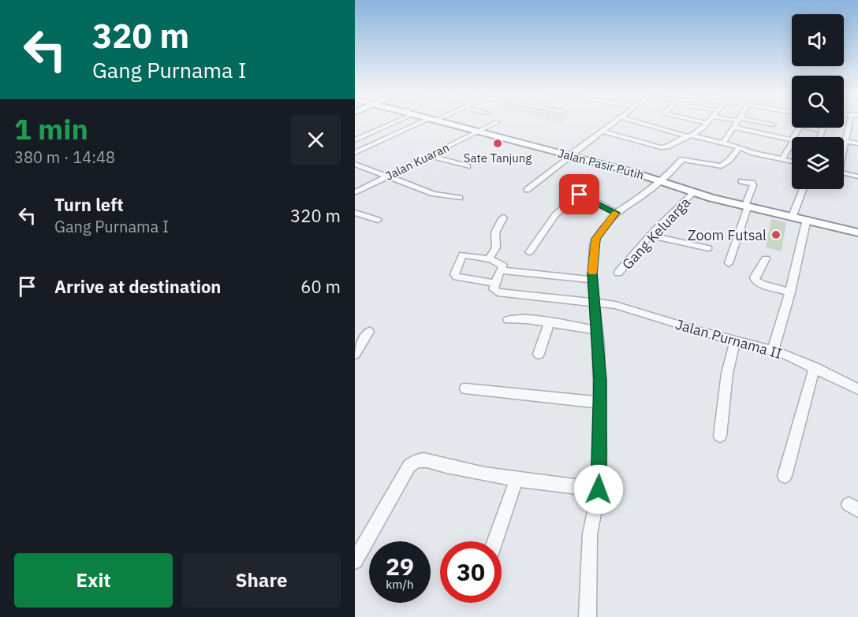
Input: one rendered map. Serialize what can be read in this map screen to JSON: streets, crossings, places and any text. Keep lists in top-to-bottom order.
{
  "streets": {
    "highway": ["Jalan Pasir Putih"],
    "street": ["Jalan Kuaran", "Gang Keluarga", "Jalan Purnama II"]
  },
  "crossings": [
    ["Jalan Kuaran", "Jalan Pasir Putih"],
    ["Jalan Pasir Putih", "Gang Keluarga"]
  ],
  "places": ["Sate Tanjung", "Zoom Futsal"],
  "page": {
    "turn": ["320 m", "Gang Purnama I"],
    "heading": ["1 min", "380 m · 14:48"],
    "list": [
      {
        "name": "Turn left",
        "note": "Gang Purnama I",
        "value": "320 m"
      },
      {
        "name": "Arrive at destination",
        "value": "60 m"
      }
    ],
    "speed": "29 km/h",
    "limit": "30",
    "buttons": ["Exit", "Share"]
  }
}
